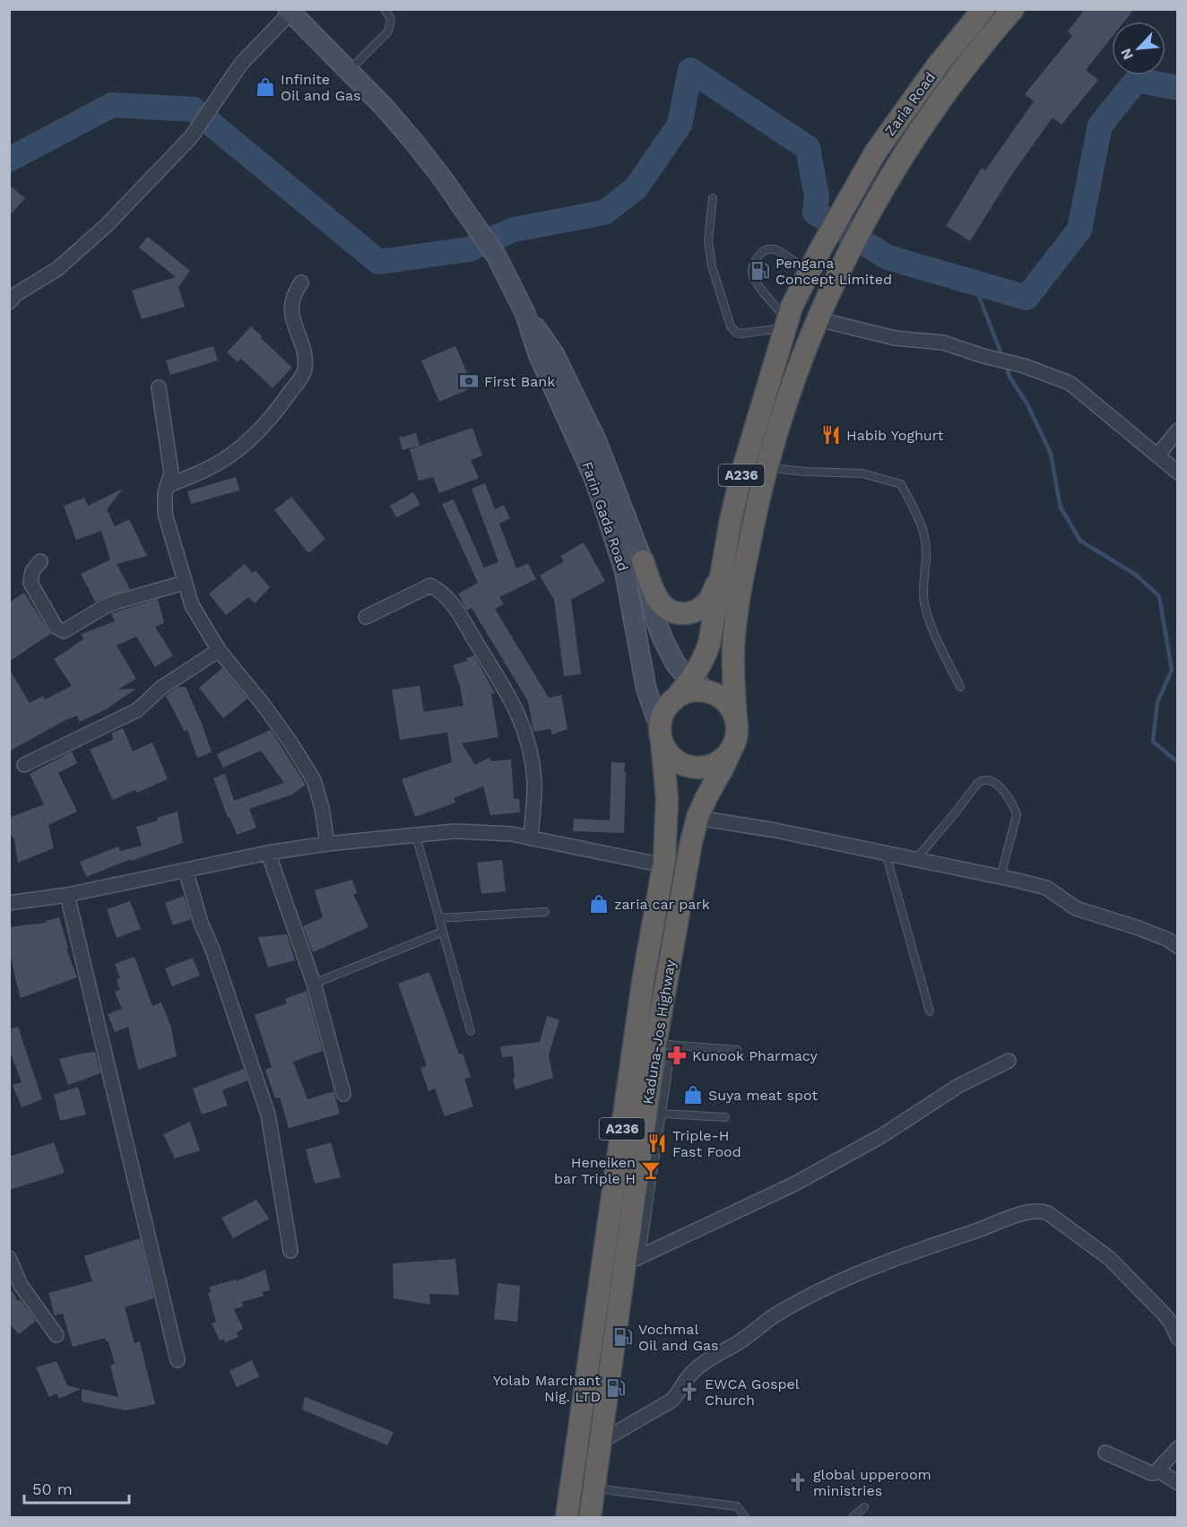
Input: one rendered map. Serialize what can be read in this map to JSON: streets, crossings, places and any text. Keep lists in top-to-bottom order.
{
  "streets": {
    "highway": ["Zaria Road", "A236", "Kaduna-Jos Highway"],
    "main road": ["Farin Gada Road"]
  },
  "crossings": [
    ["Zaria Road", "A236"],
    ["A236", "Farin Gada Road"],
    ["A236", "Kaduna-Jos Highway"],
    ["Farin Gada Road", "Kaduna-Jos Highway"]
  ],
  "places": {
    "shop": ["Infinite Oil and Gas", "zaria car park", "Suya meat spot"],
    "fuel station": ["Pengana Concept Limited", "Vochmal Oil and Gas", "Yolab Marchant Nig. LTD"],
    "bank": ["First Bank"],
    "restaurant": ["Habib Yoghurt", "Triple-H Fast Food"],
    "pharmacy": ["Kunook Pharmacy"],
    "bar": ["Heneiken bar Triple H"],
    "church": ["EWCA Gospel Church", "global upperoom ministries"]
  },
  "scale_bar": "50 m",
  "north": "bottom left"
}
